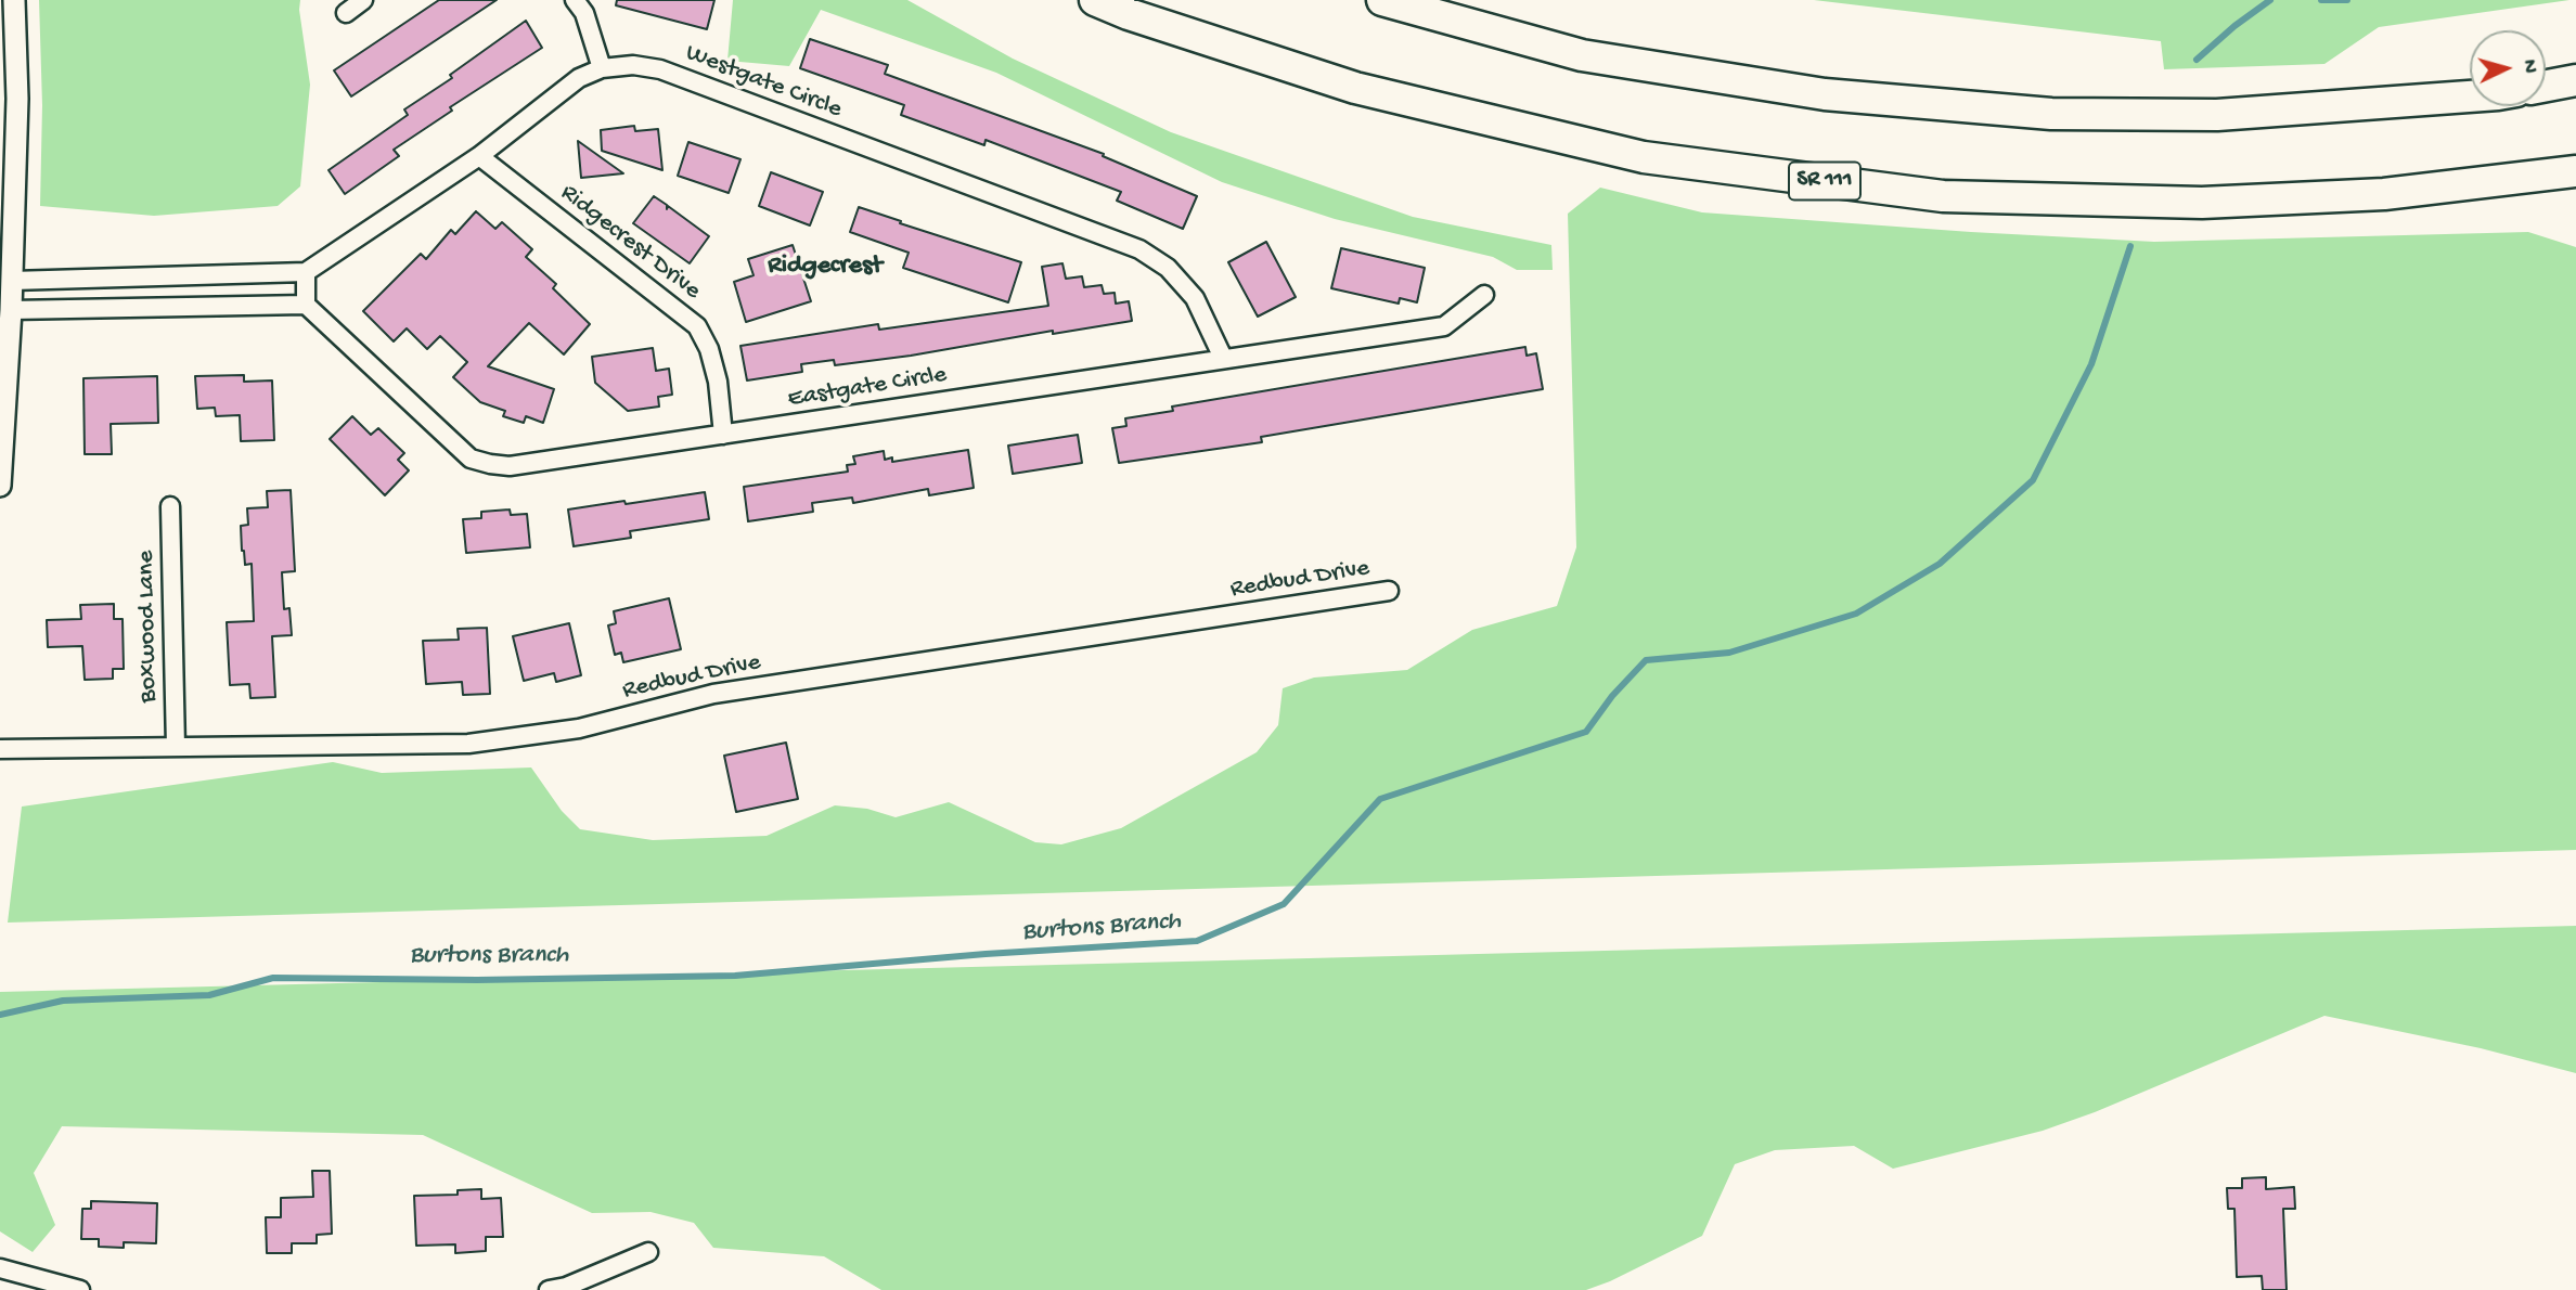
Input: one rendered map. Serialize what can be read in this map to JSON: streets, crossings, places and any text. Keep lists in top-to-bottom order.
{
  "streets": {
    "highway": ["SR 111"],
    "street": [
      "Westgate Circle",
      "Ridgecrest Drive",
      "Eastgate Circle",
      "Redbud Drive",
      "Boxwood Lane"
    ]
  },
  "crossings": [
    ["Westgate Circle", "Ridgecrest Drive"],
    ["Westgate Circle", "Eastgate Circle"],
    ["Ridgecrest Drive", "Eastgate Circle"],
    ["Redbud Drive", "Boxwood Lane"]
  ],
  "districts": ["Ridgecrest"],
  "water": ["Burtons Branch"],
  "north": "right"
}
